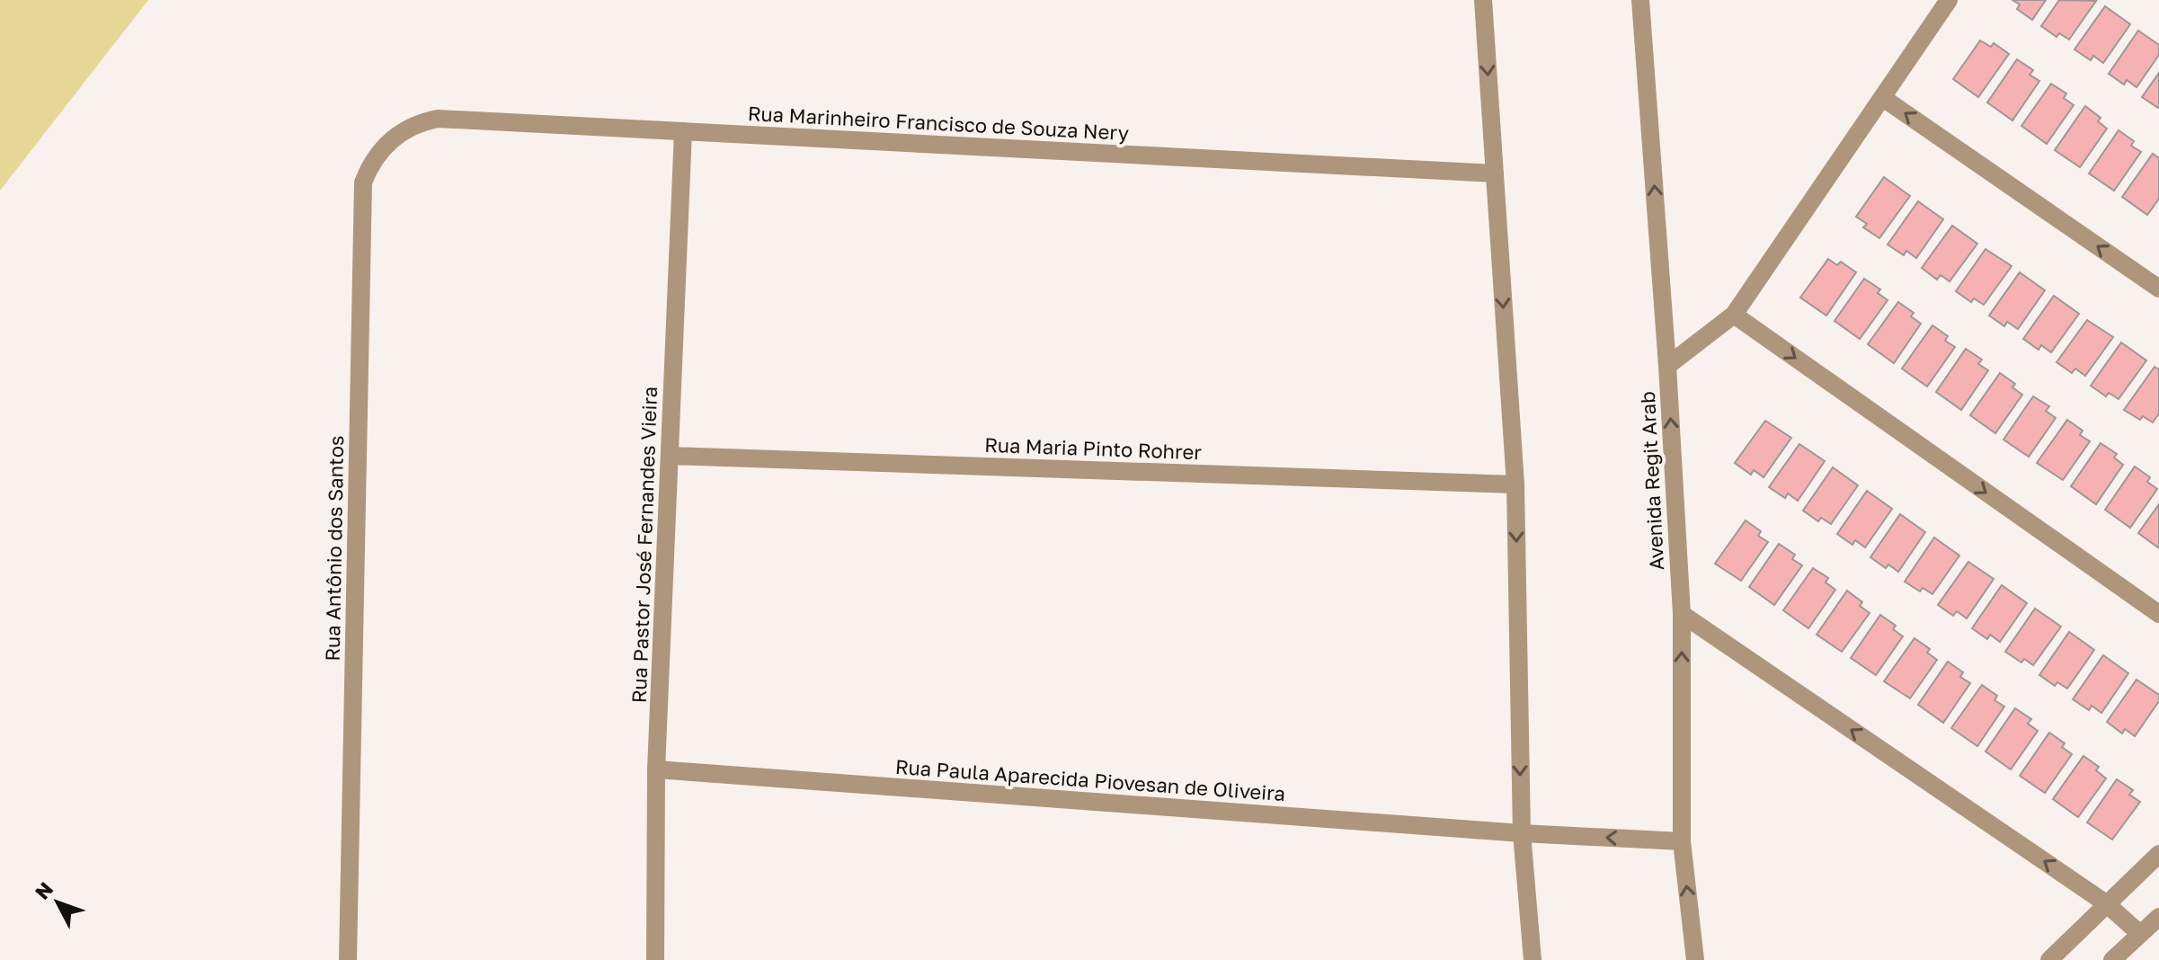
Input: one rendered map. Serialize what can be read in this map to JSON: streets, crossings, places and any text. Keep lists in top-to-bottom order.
{
  "streets": {
    "street": [
      "Rua Marinheiro Francisco de Souza Nery",
      "Rua Maria Pinto Rohrer",
      "Avenida Regit Arab",
      "Rua Pastor José Fernandes Vieira",
      "Rua Antônio dos Santos",
      "Rua Paula Aparecida Piovesan de Oliveira"
    ]
  },
  "crossings": [
    ["Rua Marinheiro Francisco de Souza Nery", "Rua Pastor José Fernandes Vieira"],
    ["Rua Marinheiro Francisco de Souza Nery", "Rua Antônio dos Santos"],
    ["Rua Maria Pinto Rohrer", "Rua Pastor José Fernandes Vieira"],
    ["Avenida Regit Arab", "Rua Paula Aparecida Piovesan de Oliveira"],
    ["Rua Pastor José Fernandes Vieira", "Rua Paula Aparecida Piovesan de Oliveira"]
  ],
  "north": "top left"
}
